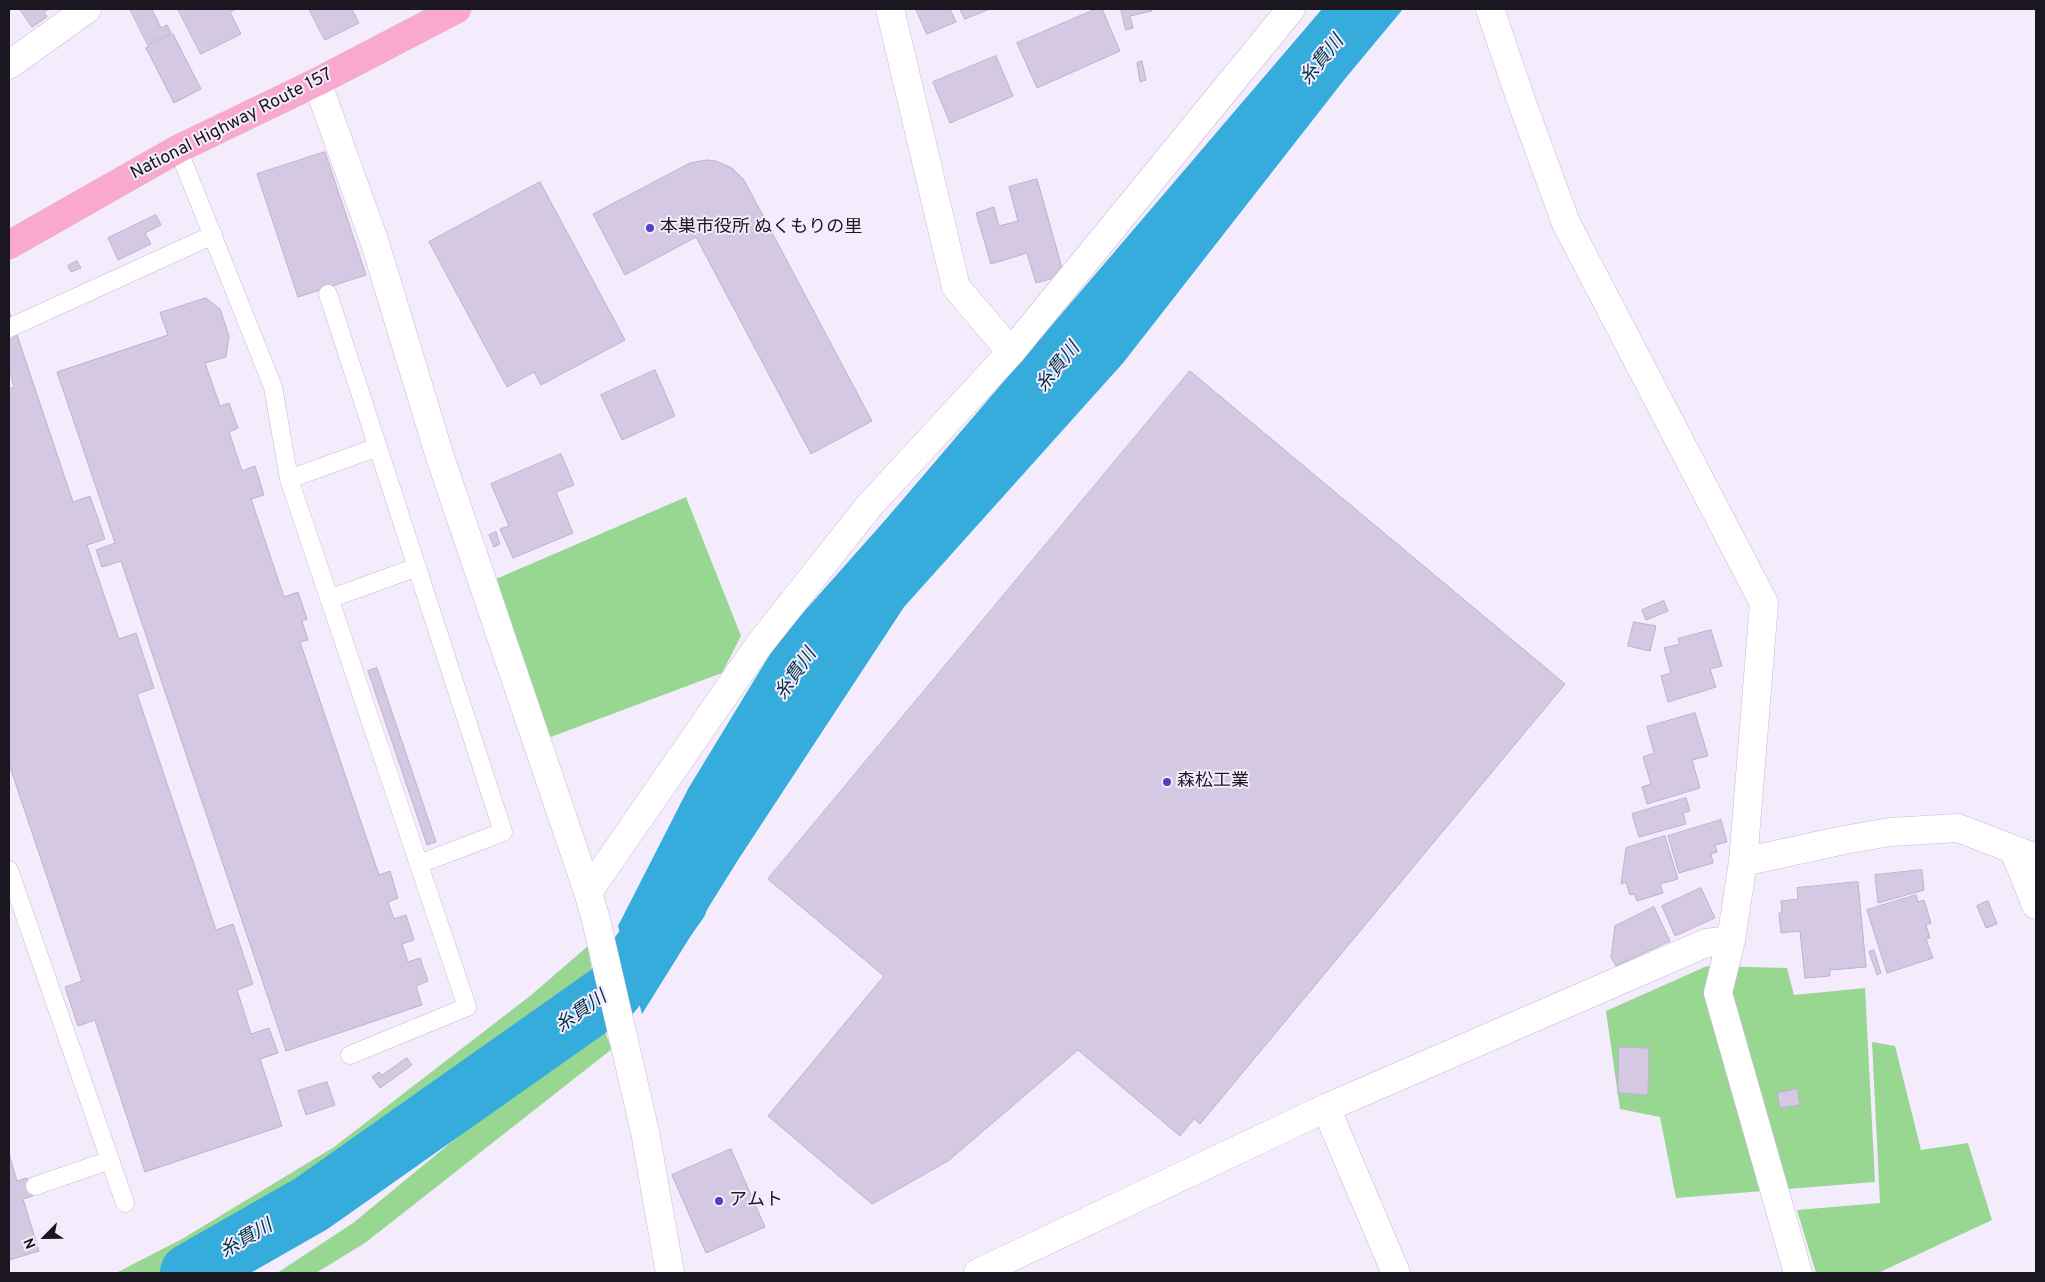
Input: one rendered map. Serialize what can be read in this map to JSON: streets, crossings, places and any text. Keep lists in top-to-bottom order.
{
  "streets": {
    "highway": ["National Highway Route 157"]
  },
  "water": ["糸貫川"],
  "places": ["本巣市役所 ぬくもりの里", "森松工業", "アムト"],
  "north": "bottom left"
}
